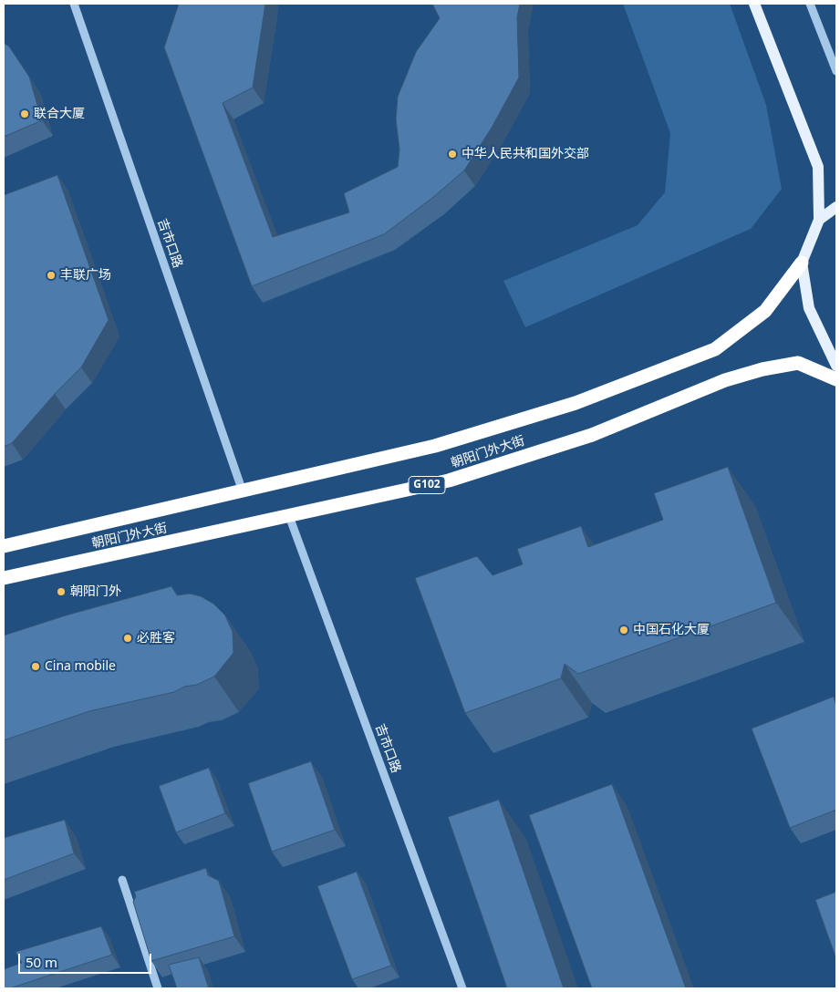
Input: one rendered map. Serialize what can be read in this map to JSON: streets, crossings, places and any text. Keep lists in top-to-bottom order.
{
  "streets": {
    "highway": ["朝阳门外大街", "G102"],
    "street": ["吉市口路"]
  },
  "crossings": [
    ["吉市口路", "朝阳门外大街"]
  ],
  "places": [
    "联合大厦",
    "中华人民共和国外交部",
    "丰联广场",
    "朝阳门外",
    "中国石化大厦",
    "必胜客",
    "Cina mobile"
  ],
  "scale_bar": "50 m"
}
